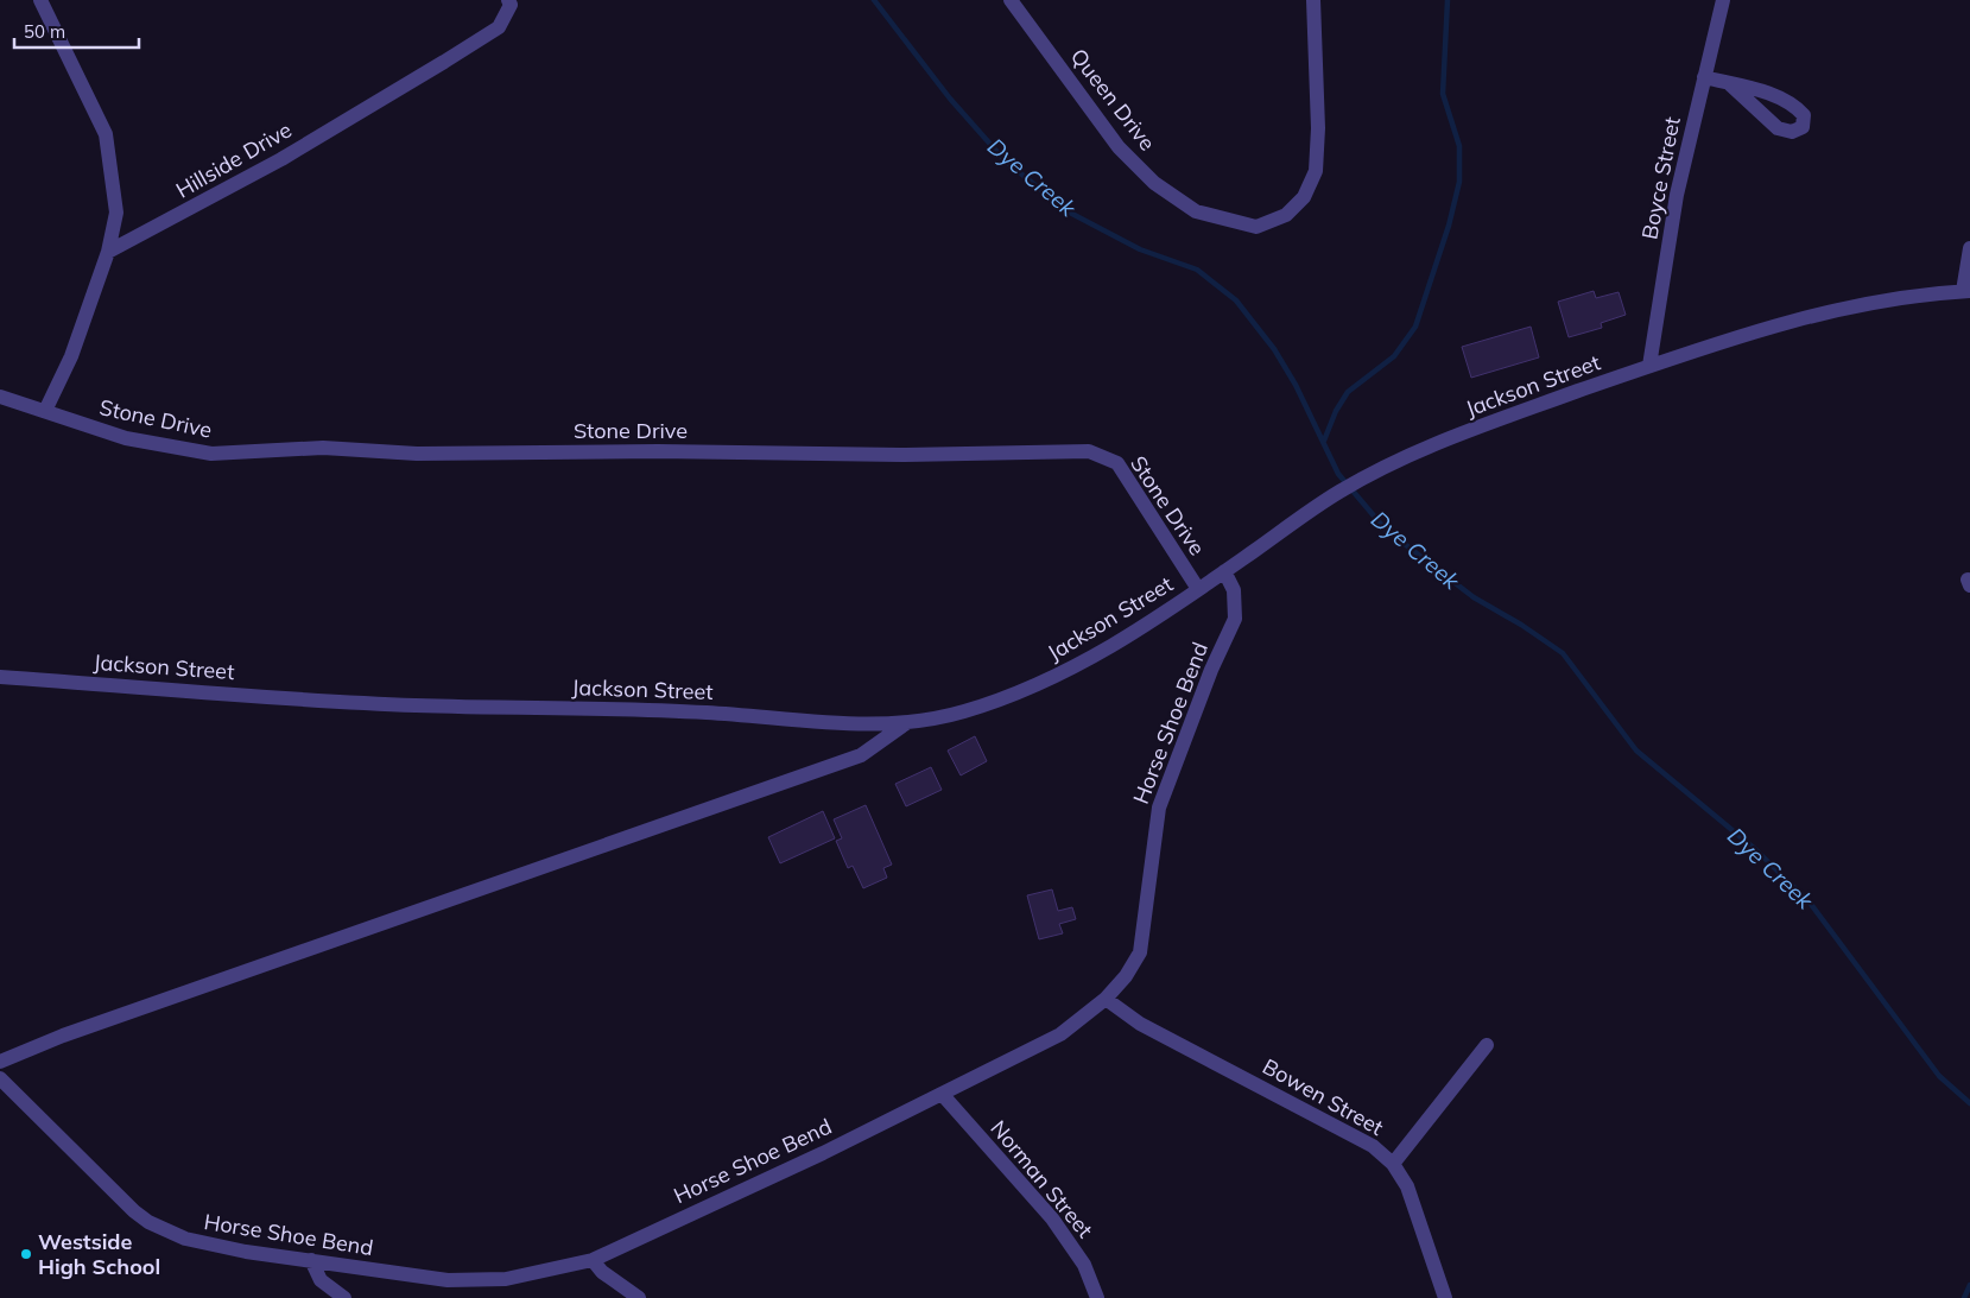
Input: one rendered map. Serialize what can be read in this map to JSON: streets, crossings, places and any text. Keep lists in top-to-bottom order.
{
  "streets": {
    "street": [
      "Queen Drive",
      "Hillside Drive",
      "Boyce Street",
      "Jackson Street",
      "Stone Drive",
      "Horse Shoe Bend",
      "Bowen Street",
      "Norman Street"
    ]
  },
  "crossings": [
    ["Boyce Street", "Jackson Street"],
    ["Jackson Street", "Stone Drive"],
    ["Jackson Street", "Horse Shoe Bend"],
    ["Horse Shoe Bend", "Bowen Street"],
    ["Horse Shoe Bend", "Norman Street"]
  ],
  "water": ["Dye Creek"],
  "places": ["Westside High School"],
  "scale_bar": "50 m"
}
